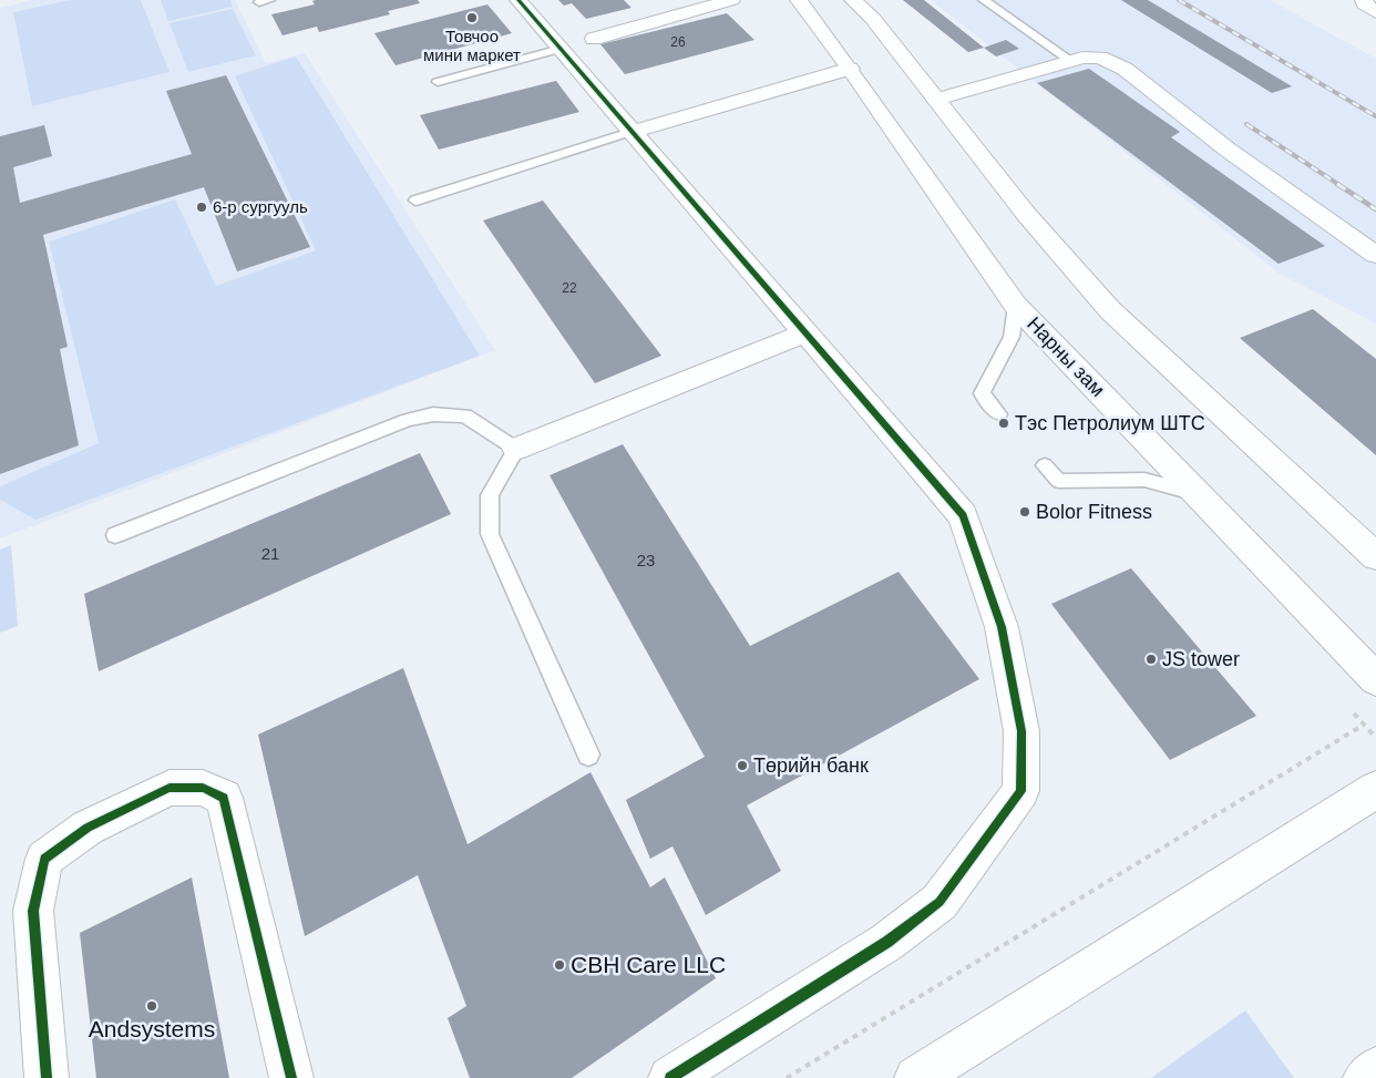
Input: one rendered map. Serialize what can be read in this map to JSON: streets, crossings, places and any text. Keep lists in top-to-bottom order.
{
  "streets": {
    "street": ["Нарны зам"]
  },
  "places": [
    "Товчоо мини маркет",
    "6-р сургууль",
    "Тэс Петролиум ШТС",
    "Bolor Fitness",
    "JS tower",
    "Төрийн банк",
    "CBH Care LLC",
    "Andsystems"
  ],
  "house_numbers": [
    "26",
    "22",
    "21",
    "23"
  ]
}
